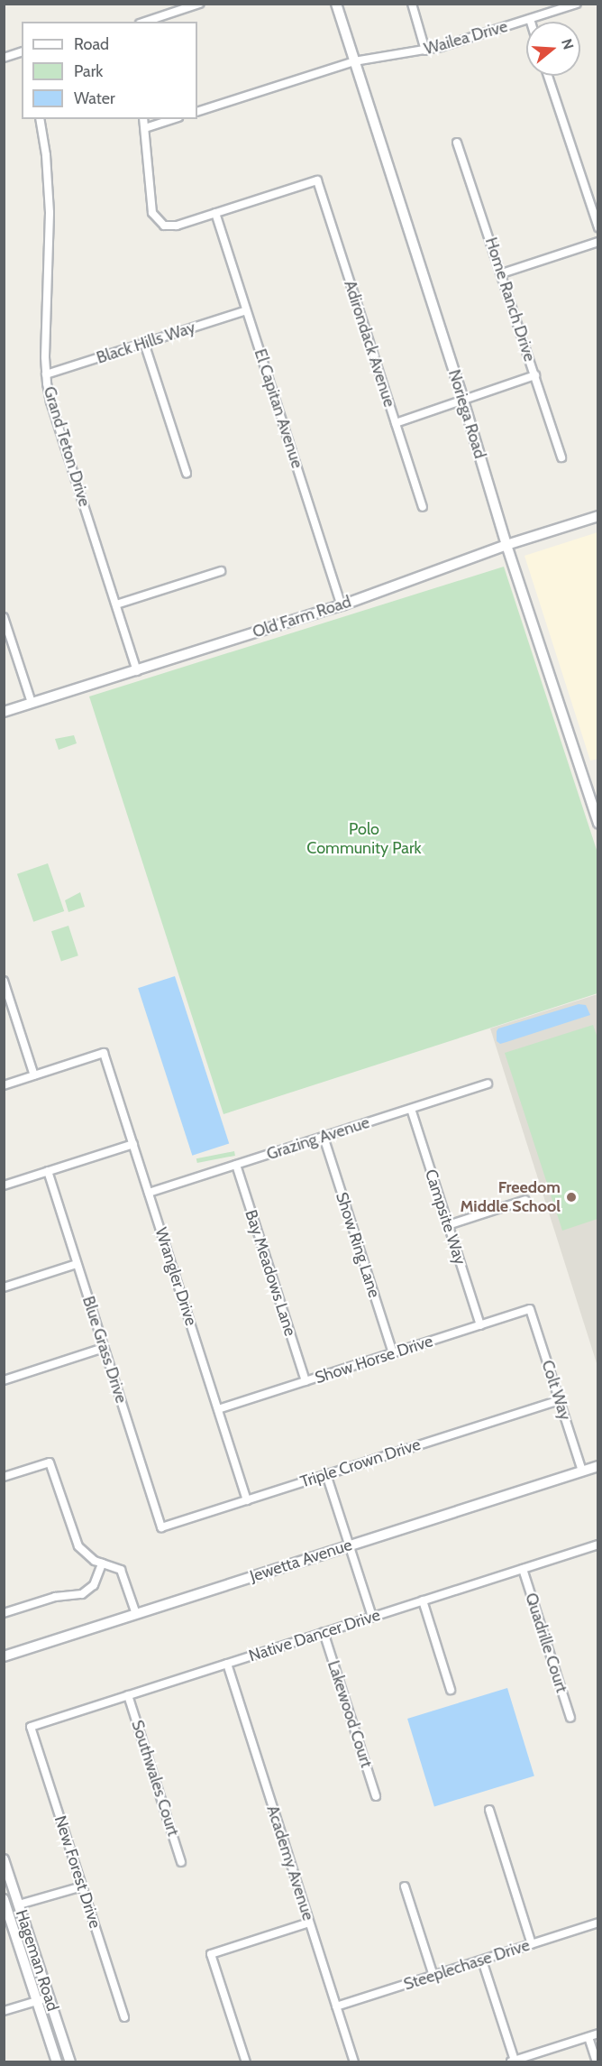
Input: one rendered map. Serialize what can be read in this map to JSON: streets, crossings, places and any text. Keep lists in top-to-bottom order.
{
  "streets": {
    "street": [
      "Wailea Drive",
      "Home Ranch Drive",
      "Black Hills Way",
      "Adirondack Avenue",
      "El Capitan Avenue",
      "Noriega Road",
      "Grand Teton Drive",
      "Old Farm Road",
      "Grazing Avenue",
      "Campsite Way",
      "Show Ring Lane",
      "Bay Meadows Lane",
      "Wrangler Drive",
      "Blue Grass Drive",
      "Show Horse Drive",
      "Colt Way",
      "Triple Crown Drive",
      "Jewetta Avenue",
      "Native Dancer Drive",
      "Quadrille Court",
      "Lakewood Court",
      "Southwales Court",
      "Academy Avenue",
      "New Forest Drive",
      "Hageman Road",
      "Steeplechase Drive"
    ]
  },
  "crossings": [
    ["Wailea Drive", "Noriega Road"],
    ["Black Hills Way", "El Capitan Avenue"],
    ["Black Hills Way", "Grand Teton Drive"],
    ["Adirondack Avenue", "El Capitan Avenue"],
    ["El Capitan Avenue", "Old Farm Road"],
    ["Noriega Road", "Old Farm Road"],
    ["Grand Teton Drive", "Old Farm Road"],
    ["Grazing Avenue", "Campsite Way"],
    ["Grazing Avenue", "Show Ring Lane"],
    ["Grazing Avenue", "Bay Meadows Lane"],
    ["Grazing Avenue", "Wrangler Drive"],
    ["Campsite Way", "Show Horse Drive"],
    ["Show Ring Lane", "Show Horse Drive"],
    ["Bay Meadows Lane", "Show Horse Drive"],
    ["Wrangler Drive", "Show Horse Drive"],
    ["Wrangler Drive", "Triple Crown Drive"],
    ["Blue Grass Drive", "Triple Crown Drive"],
    ["Show Horse Drive", "Colt Way"],
    ["Colt Way", "Triple Crown Drive"],
    ["Colt Way", "Jewetta Avenue"],
    ["Native Dancer Drive", "Quadrille Court"],
    ["Native Dancer Drive", "Lakewood Court"],
    ["Native Dancer Drive", "Southwales Court"],
    ["Native Dancer Drive", "Academy Avenue"],
    ["Native Dancer Drive", "New Forest Drive"],
    ["Academy Avenue", "Steeplechase Drive"]
  ],
  "parks": ["Polo Community Park"],
  "places": ["Freedom Middle School"],
  "legend": ["Road", "Park", "Water"],
  "north": "right"
}
